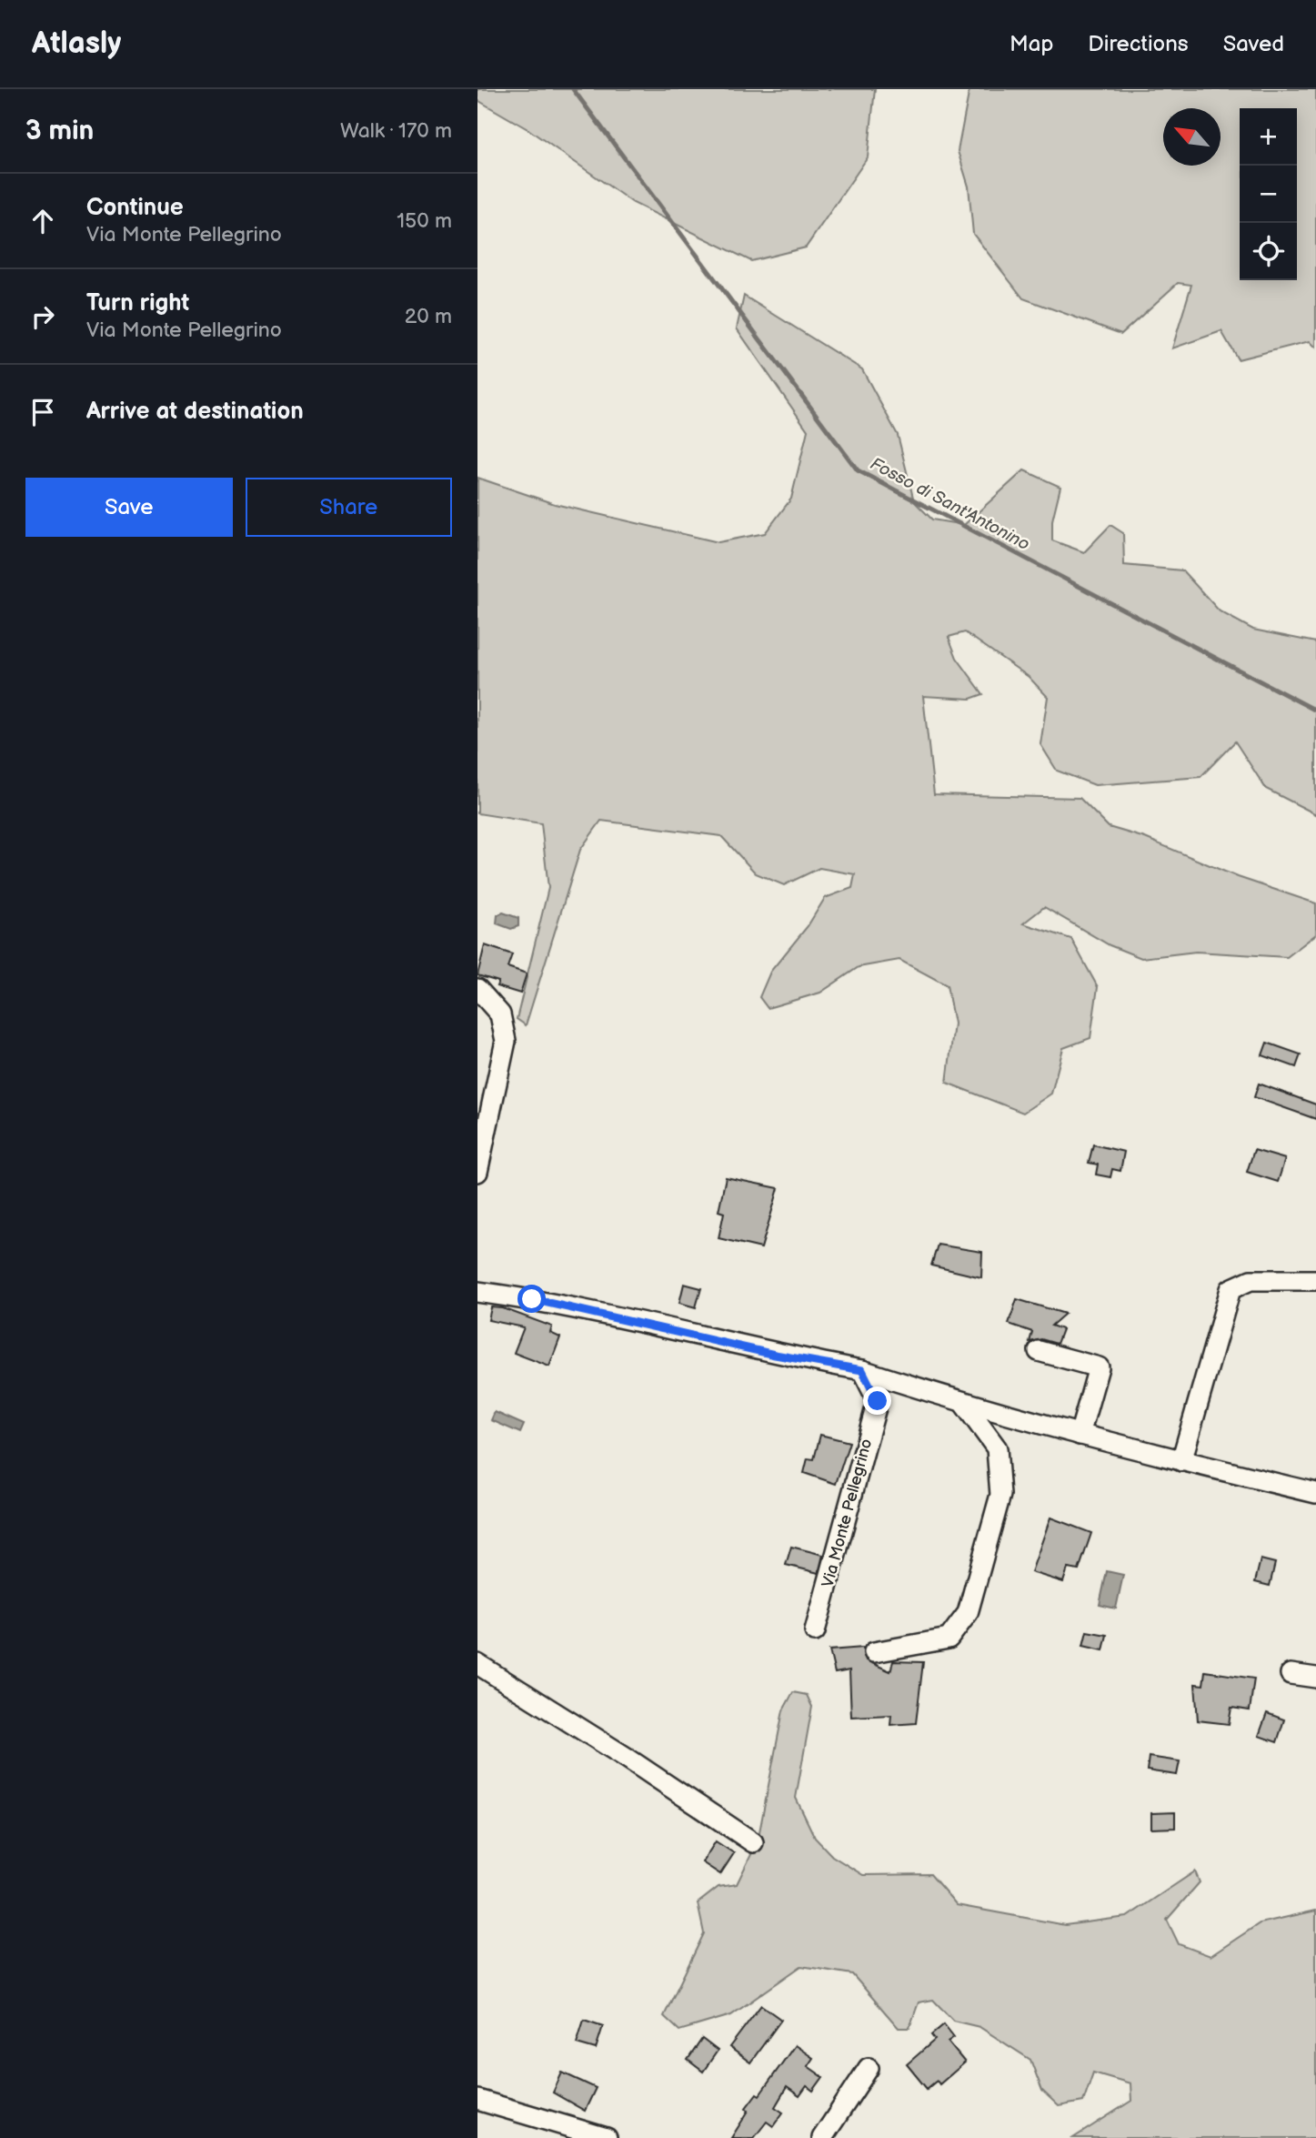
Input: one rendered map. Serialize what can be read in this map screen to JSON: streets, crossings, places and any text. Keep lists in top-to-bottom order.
{
  "streets": {
    "street": ["Via Monte Pellegrino"]
  },
  "water": ["Fosso di Sant'Antonino"],
  "north": "top left",
  "page": {
    "header": "Atlasly",
    "nav": ["Map", "Directions", "Saved"],
    "heading": ["3 min", "Walk · 170 m"],
    "map_buttons": ["+", "−"],
    "list": [
      ["Continue", "Via Monte Pellegrino", "150 m"],
      ["Turn right", "Via Monte Pellegrino", "20 m"],
      "Arrive at destination"
    ],
    "buttons": ["Save", "Share"]
  }
}
